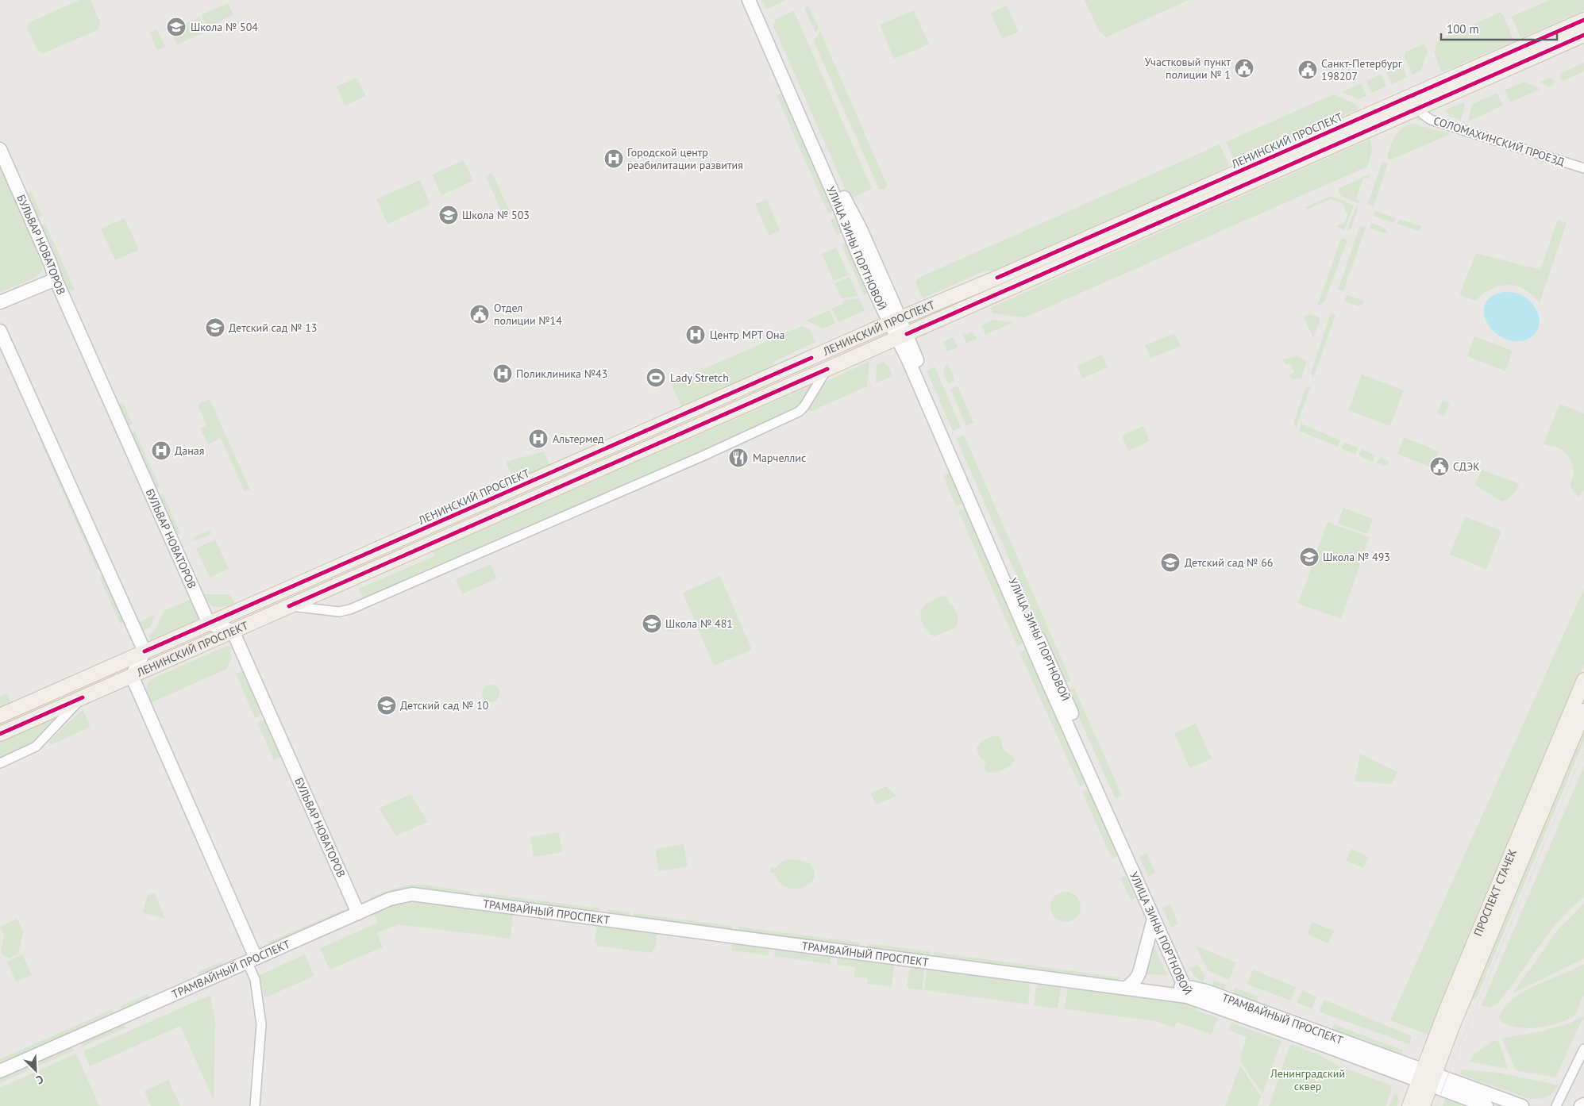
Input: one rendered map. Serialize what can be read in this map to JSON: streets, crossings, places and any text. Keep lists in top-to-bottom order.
{
  "streets": {
    "main road": ["ЛЕНИНСКИЙ ПРОСПЕКТ", "ПРОСПЕКТ СТАЧЕК"],
    "street": [
      "СОЛОМАХИНСКИЙ ПРОЕЗД",
      "БУЛЬВАР НОВАТОРОВ",
      "УЛИЦА ЗИНЫ ПОРТНОВОЙ",
      "ТРАМВАЙНЫЙ ПРОСПЕКТ"
    ]
  },
  "crossings": [
    ["ЛЕНИНСКИЙ ПРОСПЕКТ", "СОЛОМАХИНСКИЙ ПРОЕЗД"],
    ["ЛЕНИНСКИЙ ПРОСПЕКТ", "БУЛЬВАР НОВАТОРОВ"],
    ["ЛЕНИНСКИЙ ПРОСПЕКТ", "УЛИЦА ЗИНЫ ПОРТНОВОЙ"],
    ["БУЛЬВАР НОВАТОРОВ", "ТРАМВАЙНЫЙ ПРОСПЕКТ"],
    ["УЛИЦА ЗИНЫ ПОРТНОВОЙ", "ТРАМВАЙНЫЙ ПРОСПЕКТ"],
    ["ПРОСПЕКТ СТАЧЕК", "ТРАМВАЙНЫЙ ПРОСПЕКТ"]
  ],
  "parks": ["Ленинградский сквер"],
  "places": {
    "school or university": [
      "Школа № 504",
      "Школа № 503",
      "Детский сад № 13",
      "Школа № 493",
      "Детский сад № 66",
      "Школа № 481",
      "Детский сад № 10"
    ],
    "public building": [
      "Участковый пункт полиции № 1",
      "Санкт-Петербург 198207",
      "Отдел полиции №14",
      "СДЭК"
    ],
    "hospital": [
      "Городской центр реабилитации развития",
      "Центр МРТ Она",
      "Поликлиника №43",
      "Альтермед",
      "Даная"
    ],
    "sports": ["Lady Stretch"],
    "restaurant": ["Марчеллис"]
  },
  "scale_bar": "100 m",
  "north": "bottom right"
}
